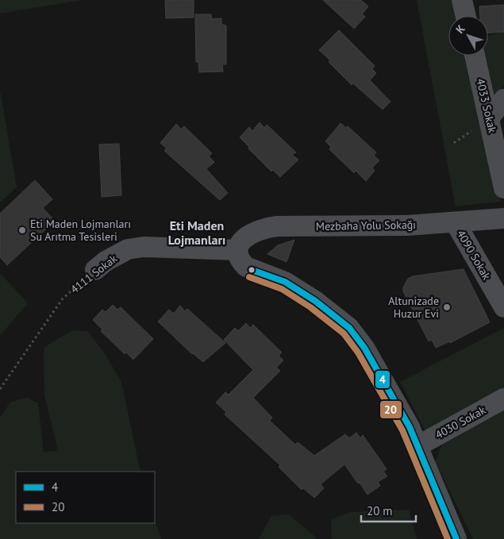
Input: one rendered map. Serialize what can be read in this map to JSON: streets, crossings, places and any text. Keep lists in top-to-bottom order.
{
  "streets": {
    "street": [
      "4033 Sokak",
      "Mezbaha Yolu Sokağı",
      "4090 Sokak",
      "4111 Sokak",
      "4030 Sokak"
    ]
  },
  "crossings": [
    ["Mezbaha Yolu Sokağı", "4090 Sokak"],
    ["Mezbaha Yolu Sokağı", "4111 Sokak"]
  ],
  "districts": ["Eti Maden Lojmanları"],
  "places": ["Eti Maden Lojmanları Su Arıtma Tesisleri", "Altunizade Huzur Evi"],
  "lines": ["transit line 4", "transit line 20"],
  "legend": ["4", "20"],
  "scale_bar": "20 m",
  "north": "top left"
}
